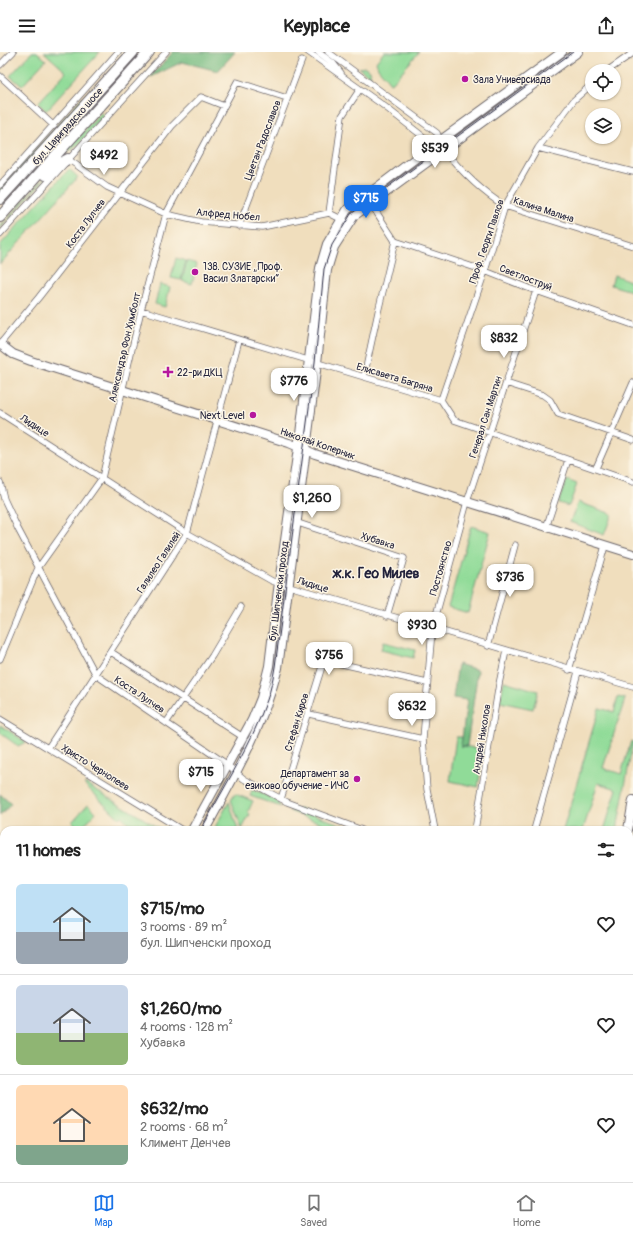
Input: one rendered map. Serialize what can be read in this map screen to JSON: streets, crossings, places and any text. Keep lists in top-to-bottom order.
{
  "streets": {
    "highway": ["бул. Цариградско шосе"],
    "main road": ["Николай Коперник", "бул. Шипченски проход"],
    "street": [
      "Цветан Радославов",
      "Калина Малина",
      "Алфред Нобел",
      "Коста Лулчев",
      "Проф. Георги Павлов",
      "Светлоструй",
      "Александър Фон Хумболт",
      "Елисавета Багряна",
      "Генерал Сан Мартин",
      "Лидице",
      "Хубавка",
      "Галилео Галилей",
      "Постоянство",
      "Стефан Киров",
      "Андрей Николов",
      "Христо Чернопеев"
    ]
  },
  "crossings": [
    ["Цветан Радославов", "Алфред Нобел"],
    ["Цветан Радославов", "Александър Фон Хумболт"],
    ["Калина Малина", "Проф. Георги Павлов"],
    ["Калина Малина", "бул. Шипченски проход"],
    ["Алфред Нобел", "Коста Лулчев"],
    ["Алфред Нобел", "Александър Фон Хумболт"],
    ["Коста Лулчев", "Александър Фон Хумболт"],
    ["Коста Лулчев", "Николай Коперник"],
    ["Коста Лулчев", "Галилео Галилей"],
    ["Коста Лулчев", "бул. Шипченски проход"],
    ["Коста Лулчев", "Стефан Киров"],
    ["Проф. Георги Павлов", "Светлоструй"],
    ["Проф. Георги Павлов", "Елисавета Багряна"],
    ["Светлоструй", "Генерал Сан Мартин"],
    ["Александър Фон Хумболт", "Елисавета Багряна"],
    ["Александър Фон Хумболт", "Лидице"],
    ["Александър Фон Хумболт", "Николай Коперник"],
    ["Елисавета Багряна", "Генерал Сан Мартин"],
    ["Елисавета Багряна", "Галилео Галилей"],
    ["Елисавета Багряна", "бул. Шипченски проход"],
    ["Генерал Сан Мартин", "Николай Коперник"],
    ["Генерал Сан Мартин", "Постоянство"],
    ["Лидице", "Хубавка"],
    ["Лидице", "Галилео Галилей"],
    ["Лидице", "Постоянство"],
    ["Лидице", "бул. Шипченски проход"],
    ["Лидице", "Андрей Николов"],
    ["Николай Коперник", "Галилео Галилей"],
    ["Николай Коперник", "Постоянство"],
    ["Николай Коперник", "бул. Шипченски проход"],
    ["Хубавка", "бул. Шипченски проход"],
    ["Галилео Галилей", "Христо Чернопеев"],
    ["Постоянство", "Стефан Киров"]
  ],
  "districts": ["ж.к. Гео Милев"],
  "places": {
    "other": [
      "Зала Универсиада",
      "138. СУЗИЕ „Проф. Васил Златарски“",
      "Next Level",
      "Департамент за езиково обучение - ИЧС"
    ],
    "health": ["22-ри ДКЦ"]
  },
  "page": {
    "header": "Keyplace",
    "price": [
      "$539",
      "$492",
      "$715",
      "$832",
      "$776",
      "$1,260",
      "$736",
      "$930",
      "$756",
      "$632",
      "$715"
    ],
    "heading": "11 homes",
    "list": [
      {
        "name": "$715/mo",
        "note": "3 rooms · 89 m² · бул. Шипченски проход"
      },
      {
        "name": "$1,260/mo",
        "note": "4 rooms · 128 m² · Хубавка"
      },
      {
        "name": "$632/mo",
        "note": "2 rooms · 68 m² · Климент Денчев"
      }
    ],
    "tabs": ["Map", "Saved", "Home"]
  }
}
